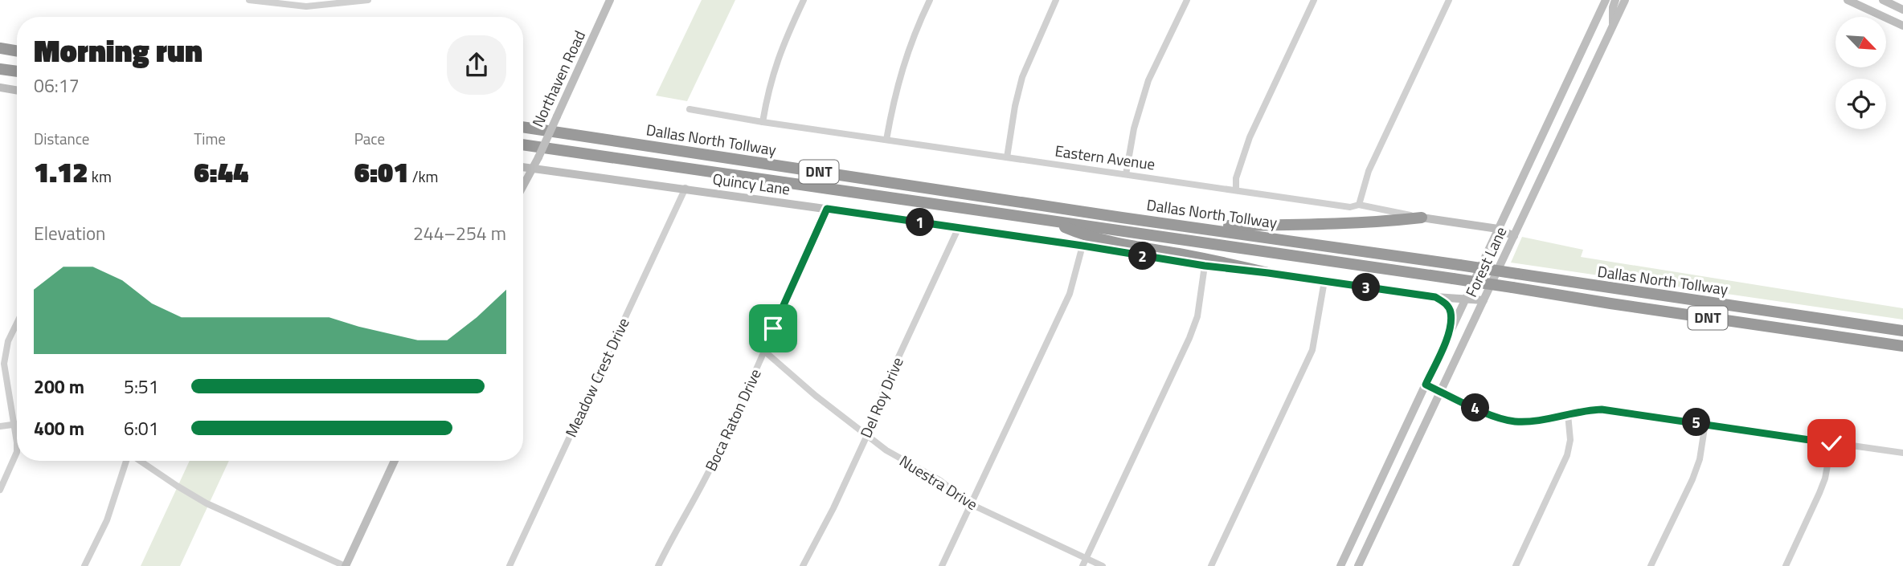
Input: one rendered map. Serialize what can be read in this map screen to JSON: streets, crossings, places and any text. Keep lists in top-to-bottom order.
{
  "streets": {
    "highway": ["Dallas North Tollway", "DNT"],
    "main road": [
      "Northaven Road",
      "Eastern Avenue",
      "Quincy Lane",
      "Forest Lane"
    ],
    "street": [
      "Meadow Crest Drive",
      "Del Roy Drive",
      "Boca Raton Drive",
      "Nuestra Drive"
    ]
  },
  "crossings": [
    ["Northaven Road", "Quincy Lane"],
    ["Eastern Avenue", "Forest Lane"],
    ["Quincy Lane", "Forest Lane"],
    ["Quincy Lane", "Meadow Crest Drive"],
    ["Quincy Lane", "Del Roy Drive"],
    ["Quincy Lane", "Boca Raton Drive"],
    ["Del Roy Drive", "Nuestra Drive"],
    ["Boca Raton Drive", "Nuestra Drive"]
  ],
  "north": "bottom right",
  "page": {
    "heading": ["Morning run", "06:17"],
    "stats": [
      ["Distance", "1.12 km"],
      ["Time", "6:44"],
      ["Pace", "6:01 /km"]
    ],
    "pins": [
      "1",
      "2",
      "3",
      "4",
      "5"
    ],
    "chart": ["Elevation", "244–254 m"],
    "list": [
      {
        "name": "200 m",
        "note": "5:51"
      },
      {
        "name": "400 m",
        "note": "6:01"
      }
    ]
  }
}
